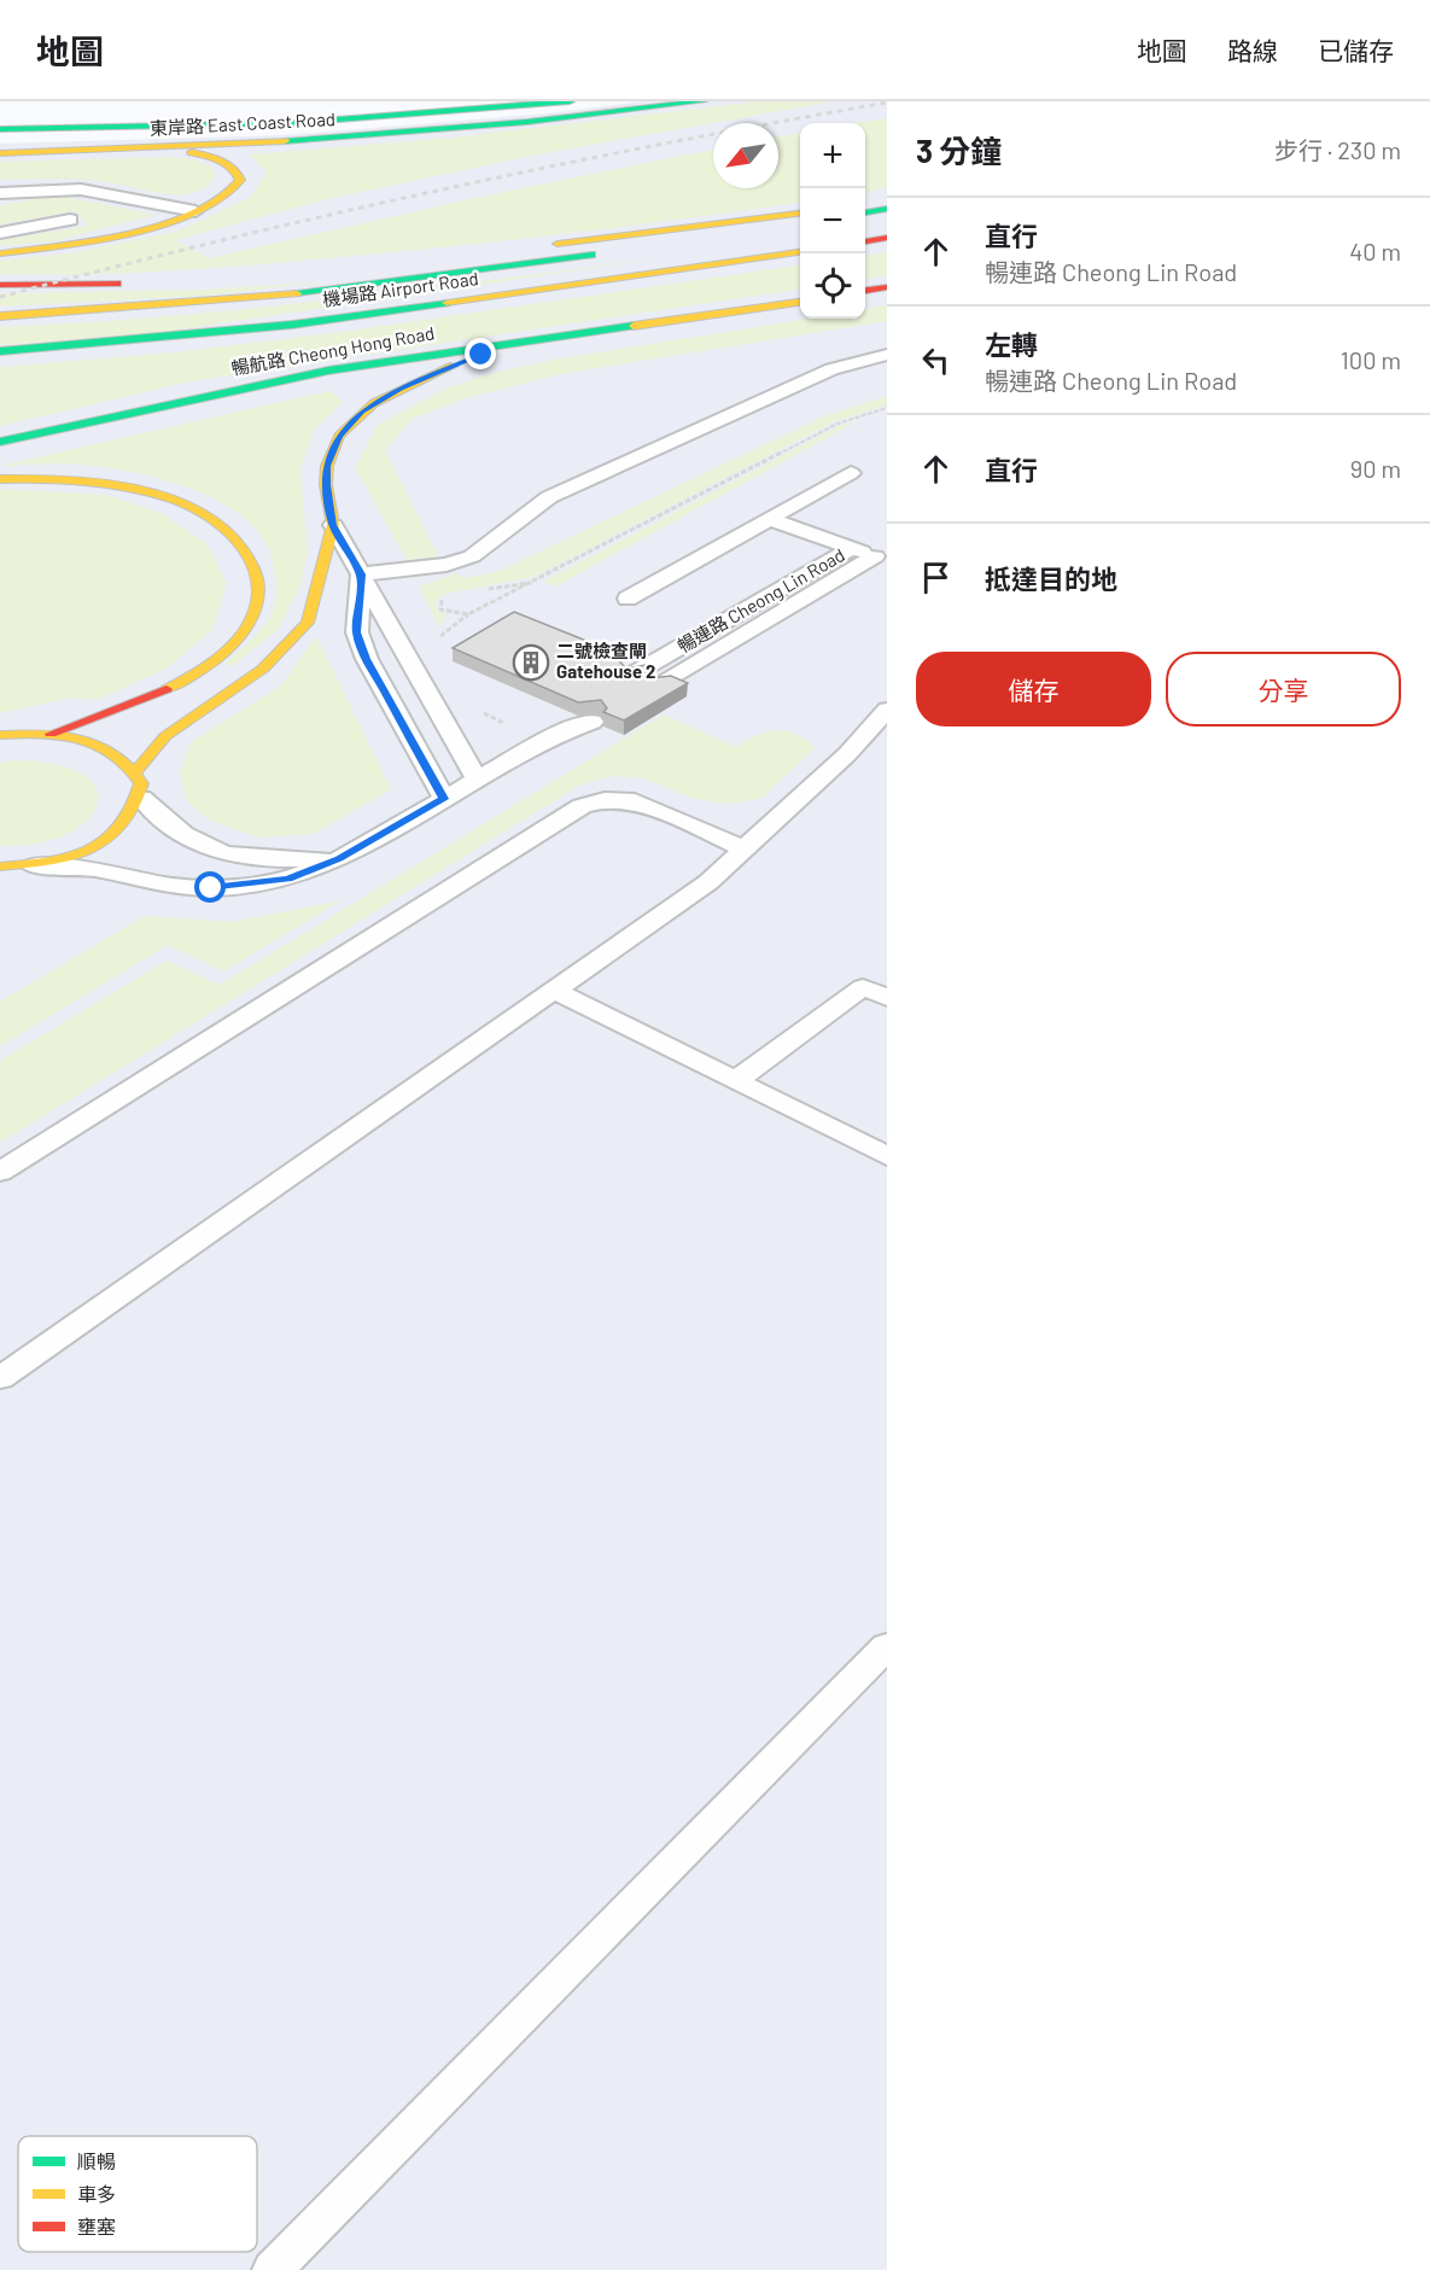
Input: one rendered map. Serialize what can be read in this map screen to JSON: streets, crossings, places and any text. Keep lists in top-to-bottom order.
{
  "streets": {
    "street": ["東岸路 East Coast Road", "機場路 Airport Road", "暢航路 Cheong Hong Road"],
    "lane": ["暢連路 Cheong Lin Road"]
  },
  "places": {
    "building": ["二號檢查閘 Gatehouse 2"]
  },
  "legend": ["順暢", "車多", "壅塞"],
  "north": "bottom left",
  "page": {
    "header": "地圖",
    "nav": ["地圖", "路線", "已儲存"],
    "heading": ["3 分鐘", "步行 · 230 m"],
    "map_buttons": ["+", "−"],
    "list": [
      ["直行", "暢連路 Cheong Lin Road", "40 m"],
      ["左轉", "暢連路 Cheong Lin Road", "100 m"],
      ["直行", "90 m"],
      "抵達目的地"
    ],
    "buttons": ["儲存", "分享"]
  }
}
